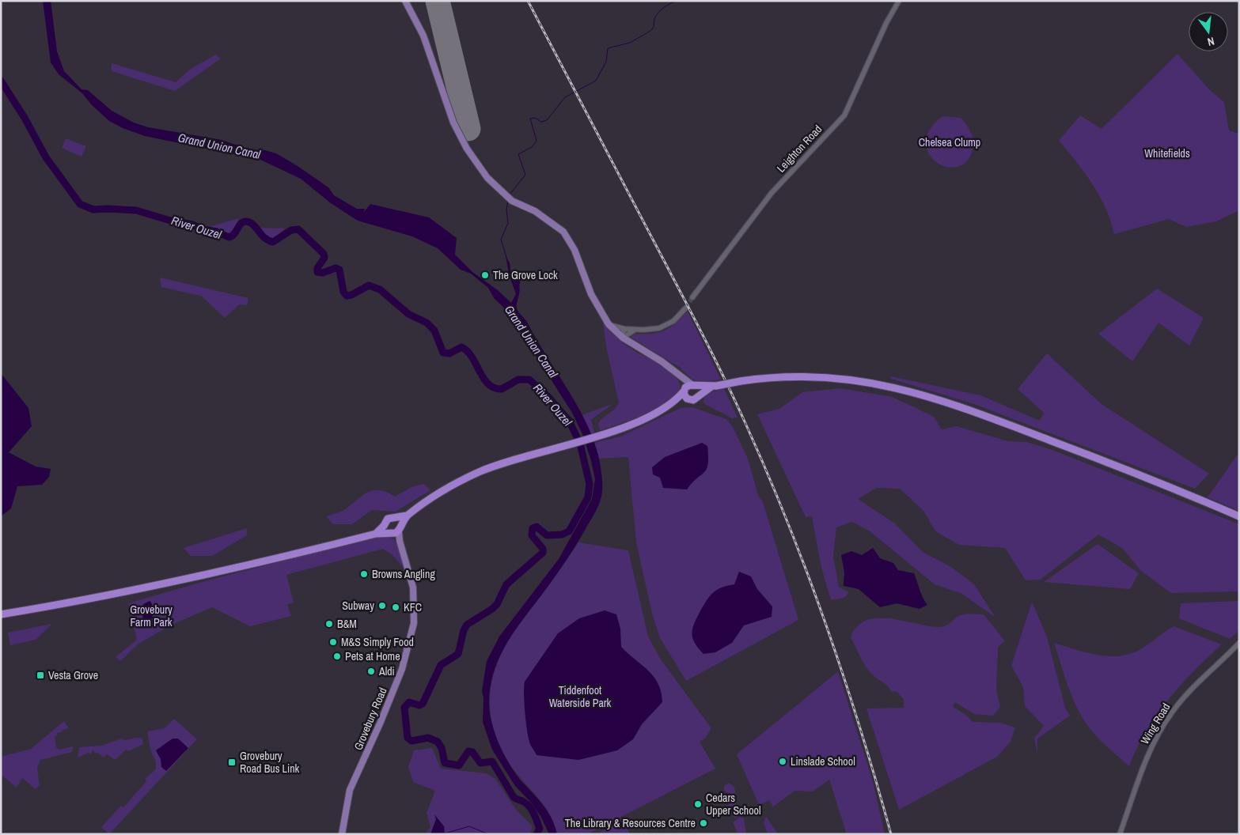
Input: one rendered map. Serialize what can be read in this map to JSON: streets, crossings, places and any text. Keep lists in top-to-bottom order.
{
  "streets": {
    "main road": ["Grovebury Road"],
    "street": ["Leighton Road", "Wing Road"]
  },
  "water": ["Grand Union Canal", "River Ouzel"],
  "parks": [
    "Chelsea Clump",
    "Whitefields",
    "Grovebury Farm Park",
    "Tiddenfoot Waterside Park"
  ],
  "places": {
    "other": [
      "The Grove Lock",
      "Browns Angling",
      "Subway",
      "KFC",
      "B&M",
      "M&S Simply Food",
      "Pets at Home",
      "Aldi",
      "Linslade School",
      "Cedars Upper School",
      "The Library & Resources Centre"
    ],
    "transit": ["Vesta Grove", "Grovebury Road Bus Link"]
  },
  "north": "bottom"
}
